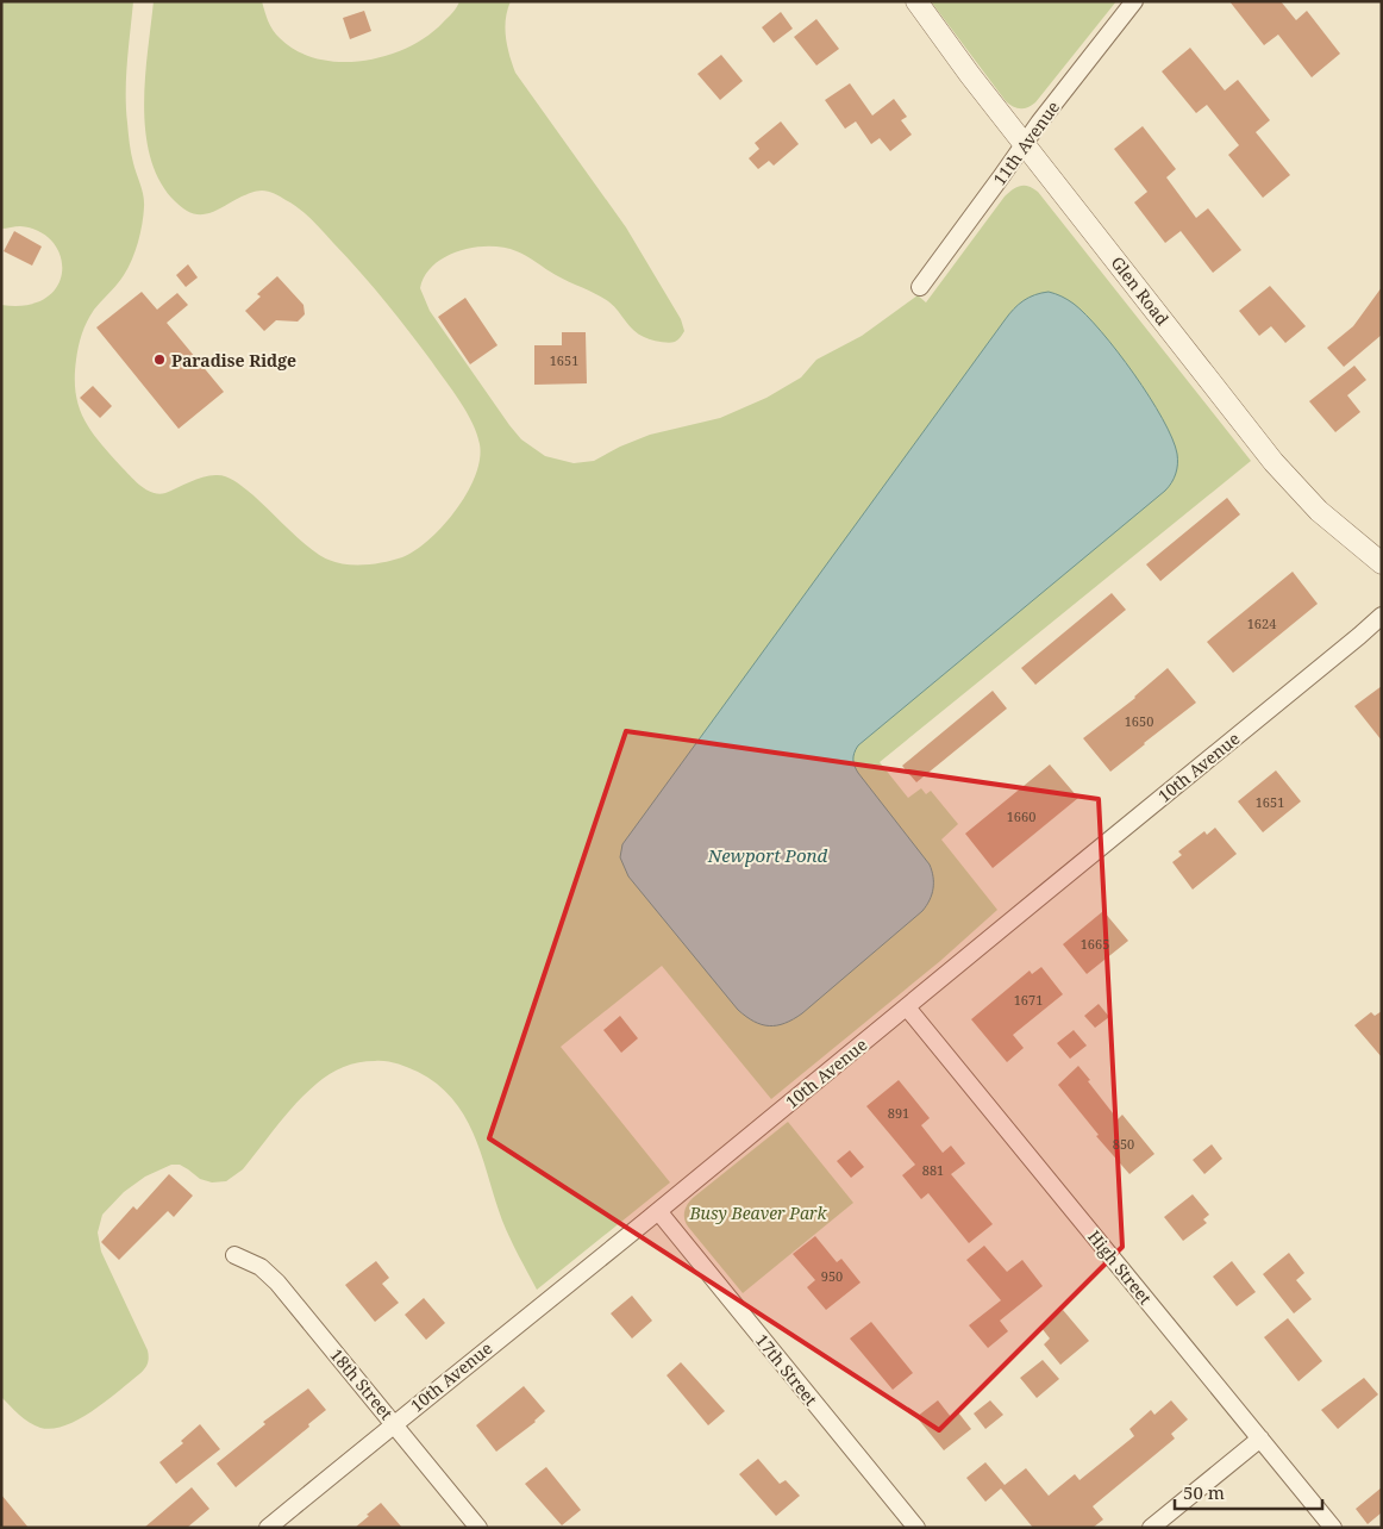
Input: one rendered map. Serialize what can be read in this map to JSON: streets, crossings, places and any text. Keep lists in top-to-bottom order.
{
  "streets": {
    "street": [
      "11th Avenue",
      "Glen Road",
      "10th Avenue",
      "High Street",
      "17th Street",
      "18th Street"
    ]
  },
  "crossings": [
    ["11th Avenue", "Glen Road"],
    ["10th Avenue", "High Street"],
    ["10th Avenue", "17th Street"],
    ["10th Avenue", "18th Street"]
  ],
  "water": ["Newport Pond"],
  "parks": ["Busy Beaver Park"],
  "places": ["Paradise Ridge"],
  "house_numbers": [
    "1651",
    "1624",
    "1650",
    "1651",
    "1660",
    "1665",
    "1671",
    "891",
    "850",
    "881",
    "950"
  ],
  "scale_bar": "50 m"
}
